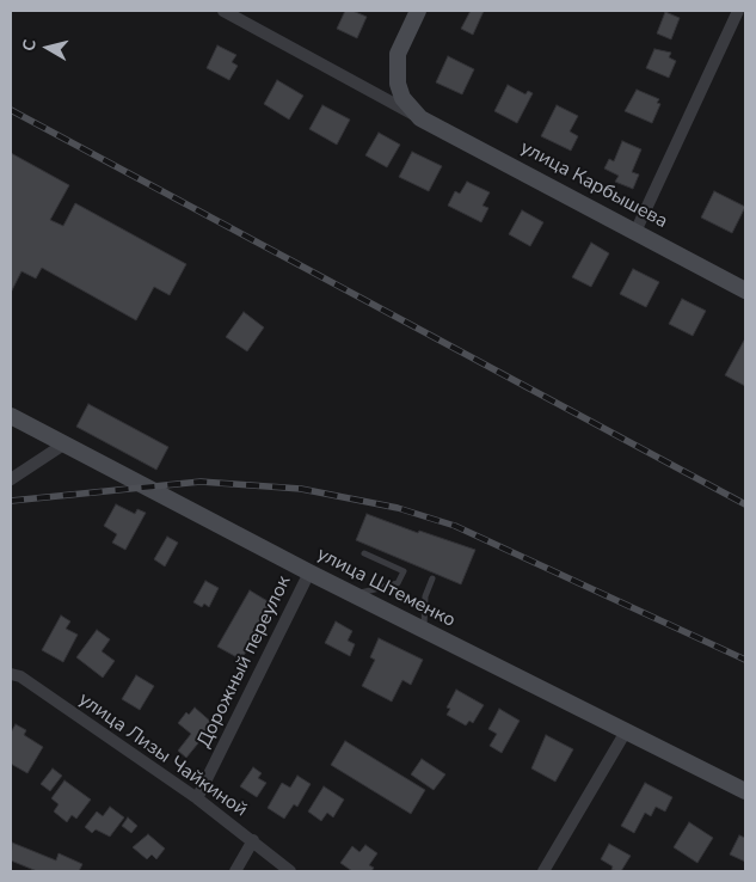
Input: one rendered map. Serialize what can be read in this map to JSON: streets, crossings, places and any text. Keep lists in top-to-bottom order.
{
  "streets": {
    "main road": ["улица Карбышева", "улица Штеменко"],
    "street": ["Дорожный переулок", "улица Лизы Чайкиной"]
  },
  "crossings": [
    ["улица Штеменко", "Дорожный переулок"],
    ["Дорожный переулок", "улица Лизы Чайкиной"]
  ],
  "north": "left"
}
